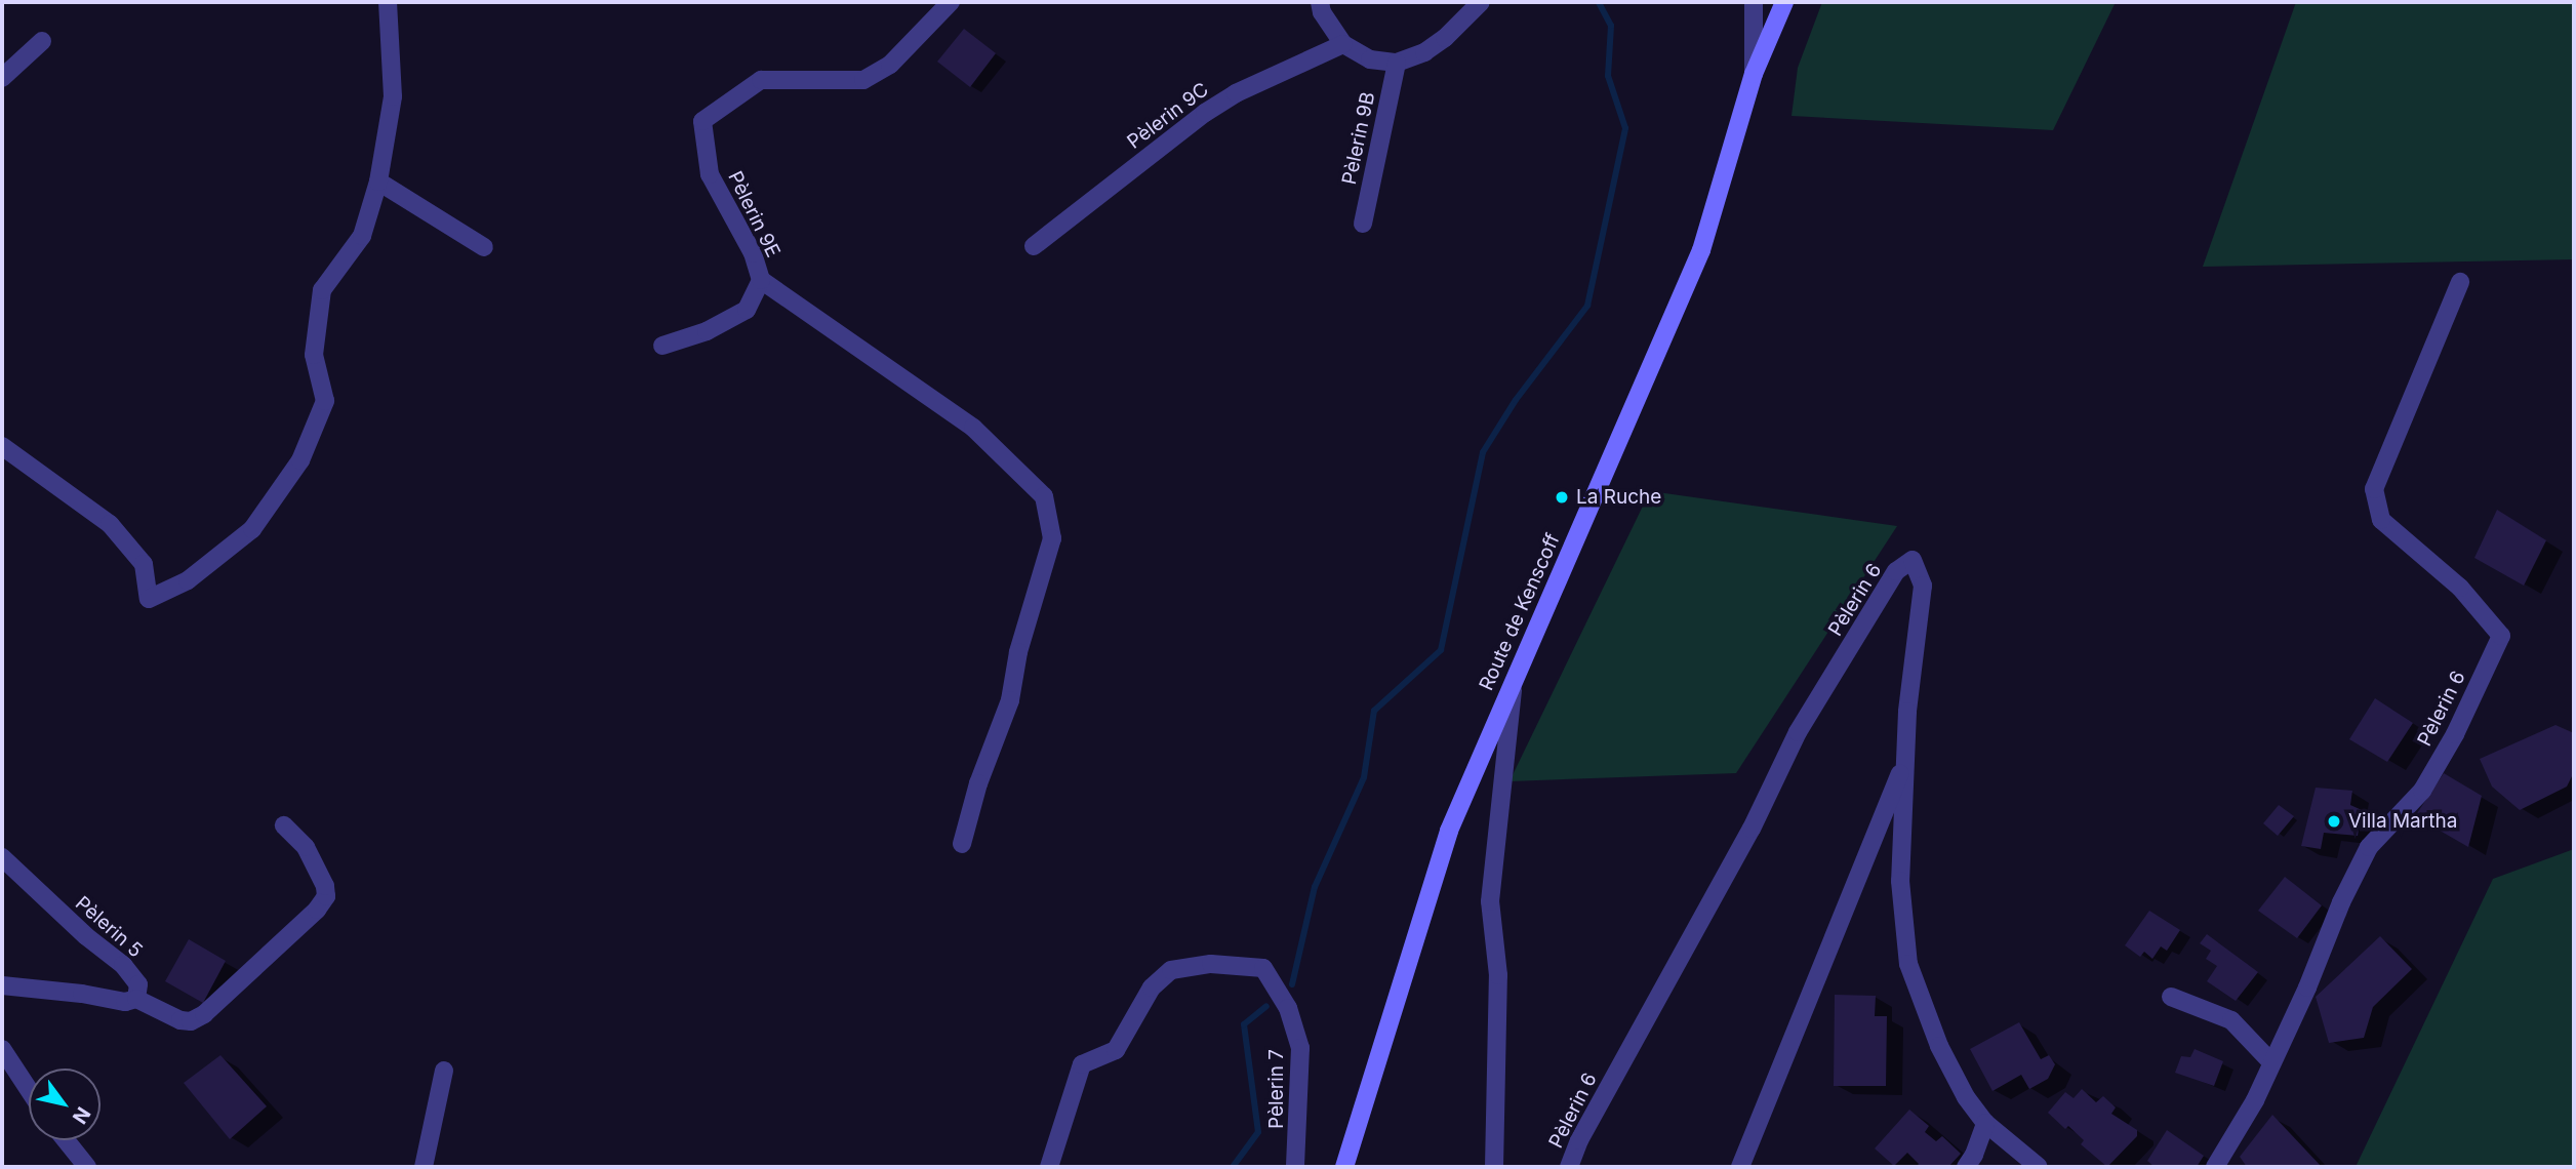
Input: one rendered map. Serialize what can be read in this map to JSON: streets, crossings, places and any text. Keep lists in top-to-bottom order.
{
  "streets": {
    "main road": ["Route de Kenscoff"],
    "street": [
      "Pèlerin 9C",
      "Pèlerin 9B",
      "Pèlerin 9E",
      "Pèlerin 6",
      "Pèlerin 5",
      "Pèlerin 7"
    ]
  },
  "places": ["La Ruche", "Villa Martha"],
  "north": "bottom right"
}
